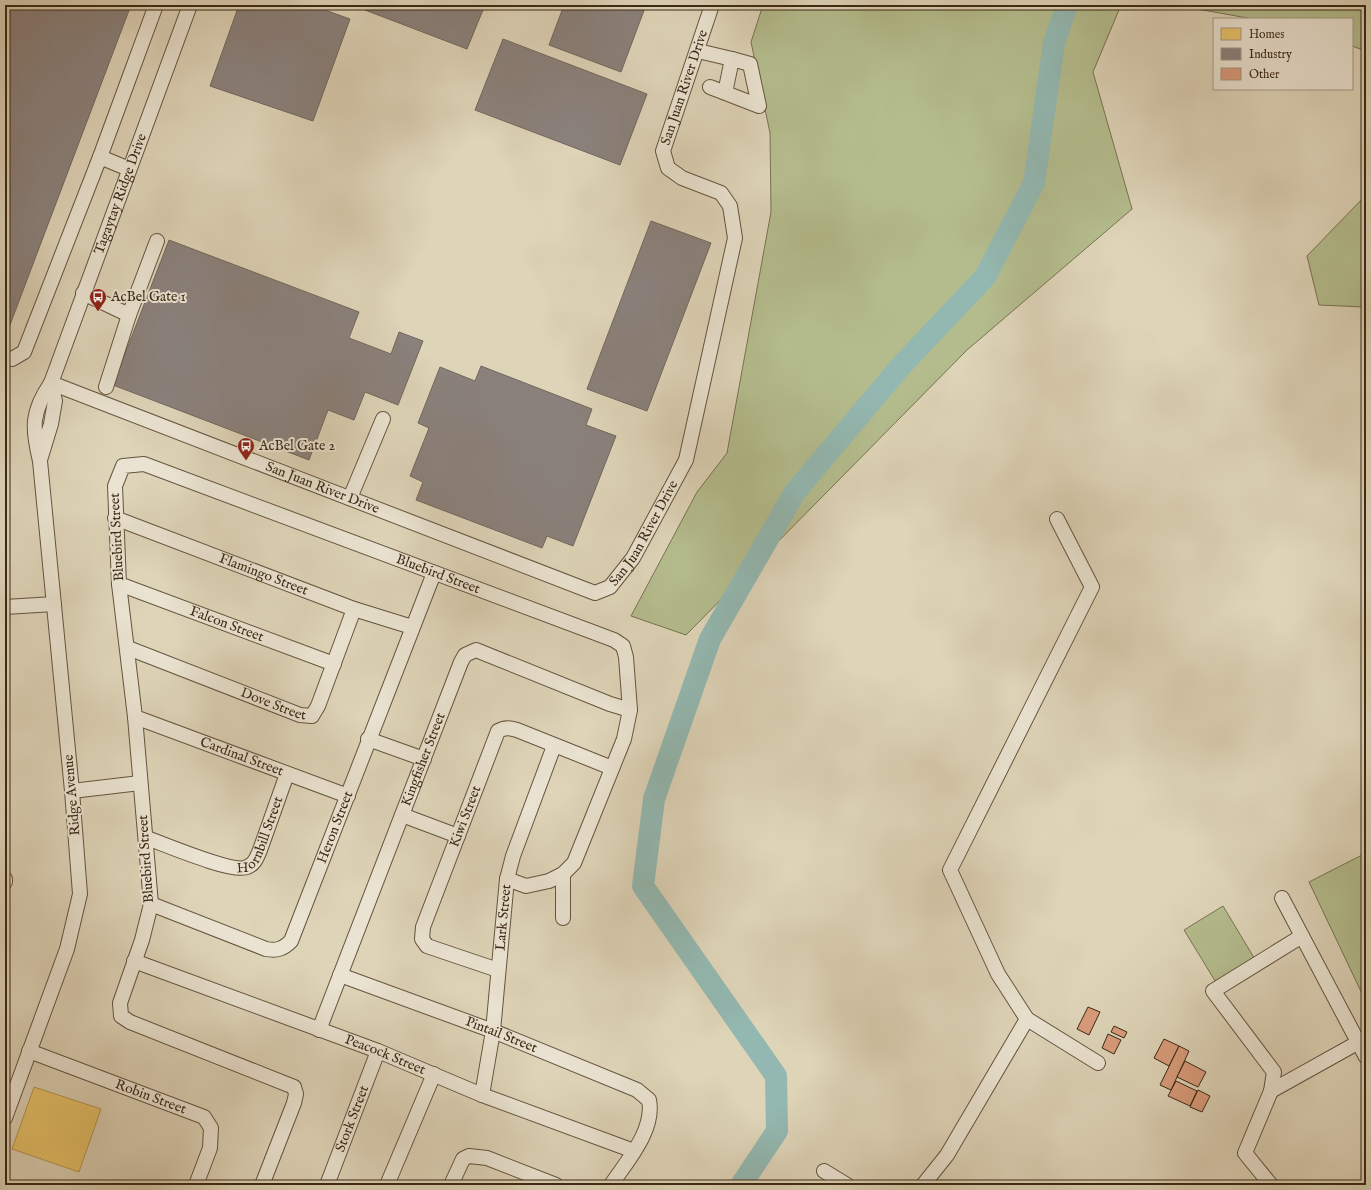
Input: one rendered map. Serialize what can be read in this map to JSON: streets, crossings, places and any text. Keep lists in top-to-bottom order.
{
  "streets": {
    "street": [
      "San Juan River Drive",
      "Tagaytay Ridge Drive",
      "Bluebird Street",
      "Flamingo Street",
      "Falcon Street",
      "Dove Street",
      "Cardinal Street",
      "Kingfisher Street",
      "Ridge Avenue",
      "Kiwi Street",
      "Heron Street",
      "Hornbill Street",
      "Lark Street",
      "Pintail Street",
      "Peacock Street",
      "Robin Street",
      "Stork Street"
    ]
  },
  "crossings": [
    ["San Juan River Drive", "Tagaytay Ridge Drive"],
    ["Tagaytay Ridge Drive", "Ridge Avenue"],
    ["Bluebird Street", "Flamingo Street"],
    ["Bluebird Street", "Falcon Street"],
    ["Bluebird Street", "Dove Street"],
    ["Bluebird Street", "Cardinal Street"],
    ["Bluebird Street", "Kingfisher Street"],
    ["Bluebird Street", "Kiwi Street"],
    ["Bluebird Street", "Heron Street"],
    ["Bluebird Street", "Hornbill Street"],
    ["Bluebird Street", "Lark Street"],
    ["Bluebird Street", "Peacock Street"],
    ["Flamingo Street", "Dove Street"],
    ["Flamingo Street", "Heron Street"],
    ["Falcon Street", "Dove Street"],
    ["Cardinal Street", "Heron Street"],
    ["Cardinal Street", "Hornbill Street"],
    ["Kingfisher Street", "Pintail Street"],
    ["Kingfisher Street", "Peacock Street"],
    ["Ridge Avenue", "Robin Street"],
    ["Kiwi Street", "Lark Street"],
    ["Lark Street", "Pintail Street"],
    ["Lark Street", "Peacock Street"],
    ["Pintail Street", "Peacock Street"],
    ["Peacock Street", "Stork Street"]
  ],
  "places": {
    "bus stop": ["AcBel Gate 1", "AcBel Gate 2"]
  },
  "legend": ["Homes", "Industry", "Other"]
}
